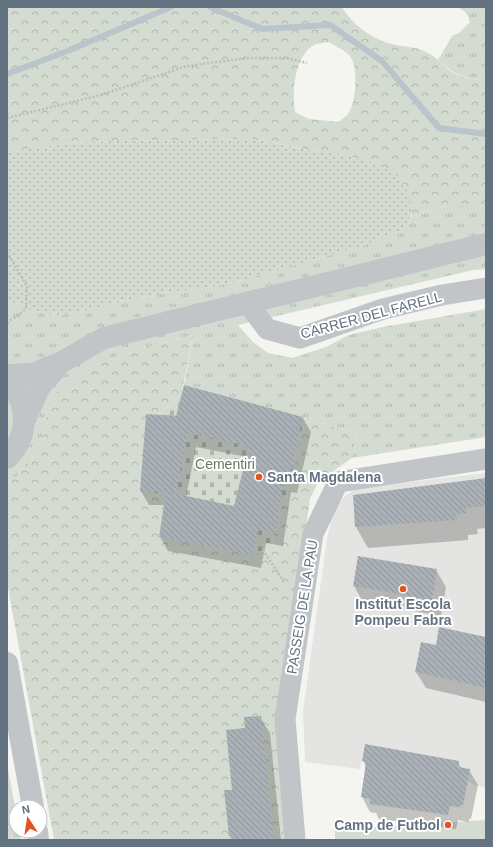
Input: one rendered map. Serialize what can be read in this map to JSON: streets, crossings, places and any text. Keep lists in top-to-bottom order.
{
  "streets": {
    "street": ["CARRER DEL FARELL", "PASSEIG DE LA PAU"]
  },
  "parks": ["Cementiri"],
  "places": ["Santa Magdalena", "Institut Escola Pompeu Fabra", "Camp de Futbol"],
  "north": "top"
}
